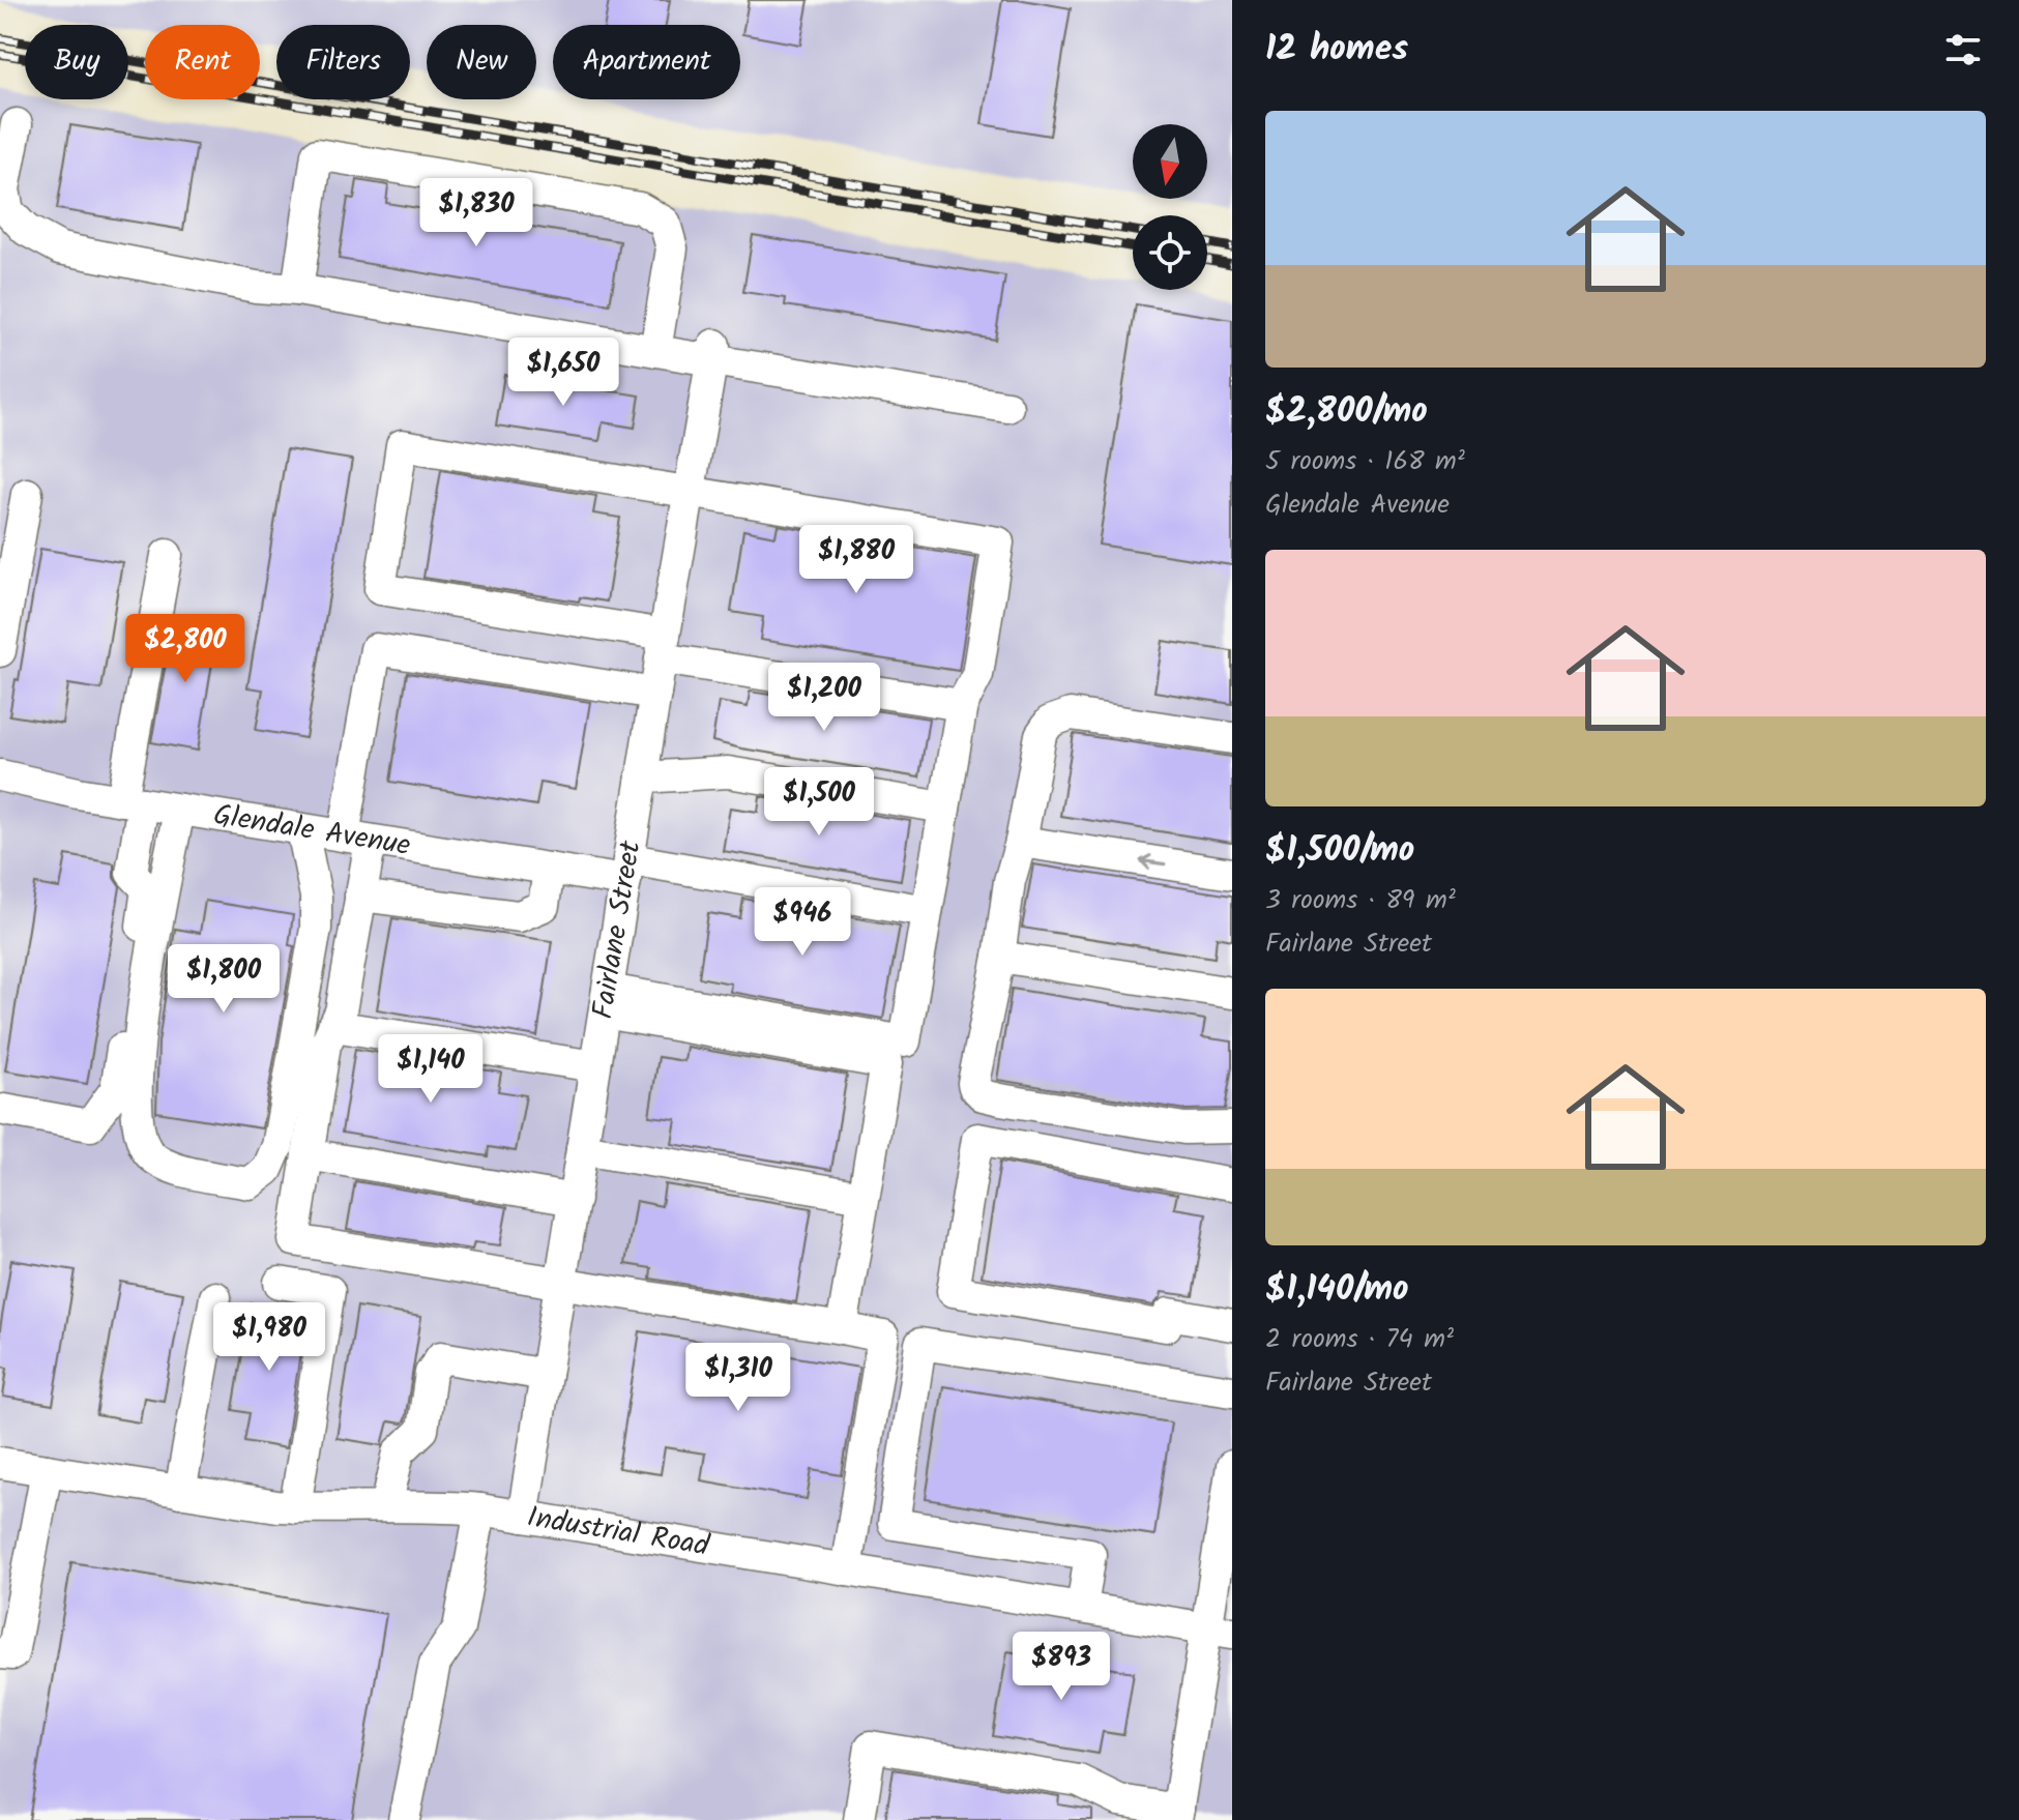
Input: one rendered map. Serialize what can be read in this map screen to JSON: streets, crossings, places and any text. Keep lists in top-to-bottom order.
{
  "streets": {
    "street": ["Glendale Avenue", "Fairlane Street", "Industrial Road"]
  },
  "crossings": [
    ["Glendale Avenue", "Fairlane Street"],
    ["Fairlane Street", "Industrial Road"]
  ],
  "north": "bottom",
  "page": {
    "heading": "12 homes",
    "chip": [
      "Buy",
      "Rent",
      "Filters",
      "New",
      "Apartment"
    ],
    "list": [
      {
        "name": "$2,800/mo",
        "note": "5 rooms · 168 m² · Glendale Avenue"
      },
      {
        "name": "$1,500/mo",
        "note": "3 rooms · 89 m² · Fairlane Street"
      },
      {
        "name": "$1,140/mo",
        "note": "2 rooms · 74 m² · Fairlane Street"
      }
    ],
    "price": [
      "$1,830",
      "$1,650",
      "$1,880",
      "$2,800",
      "$1,200",
      "$1,500",
      "$946",
      "$1,800",
      "$1,140",
      "$1,980",
      "$1,310",
      "$893"
    ]
  }
}
